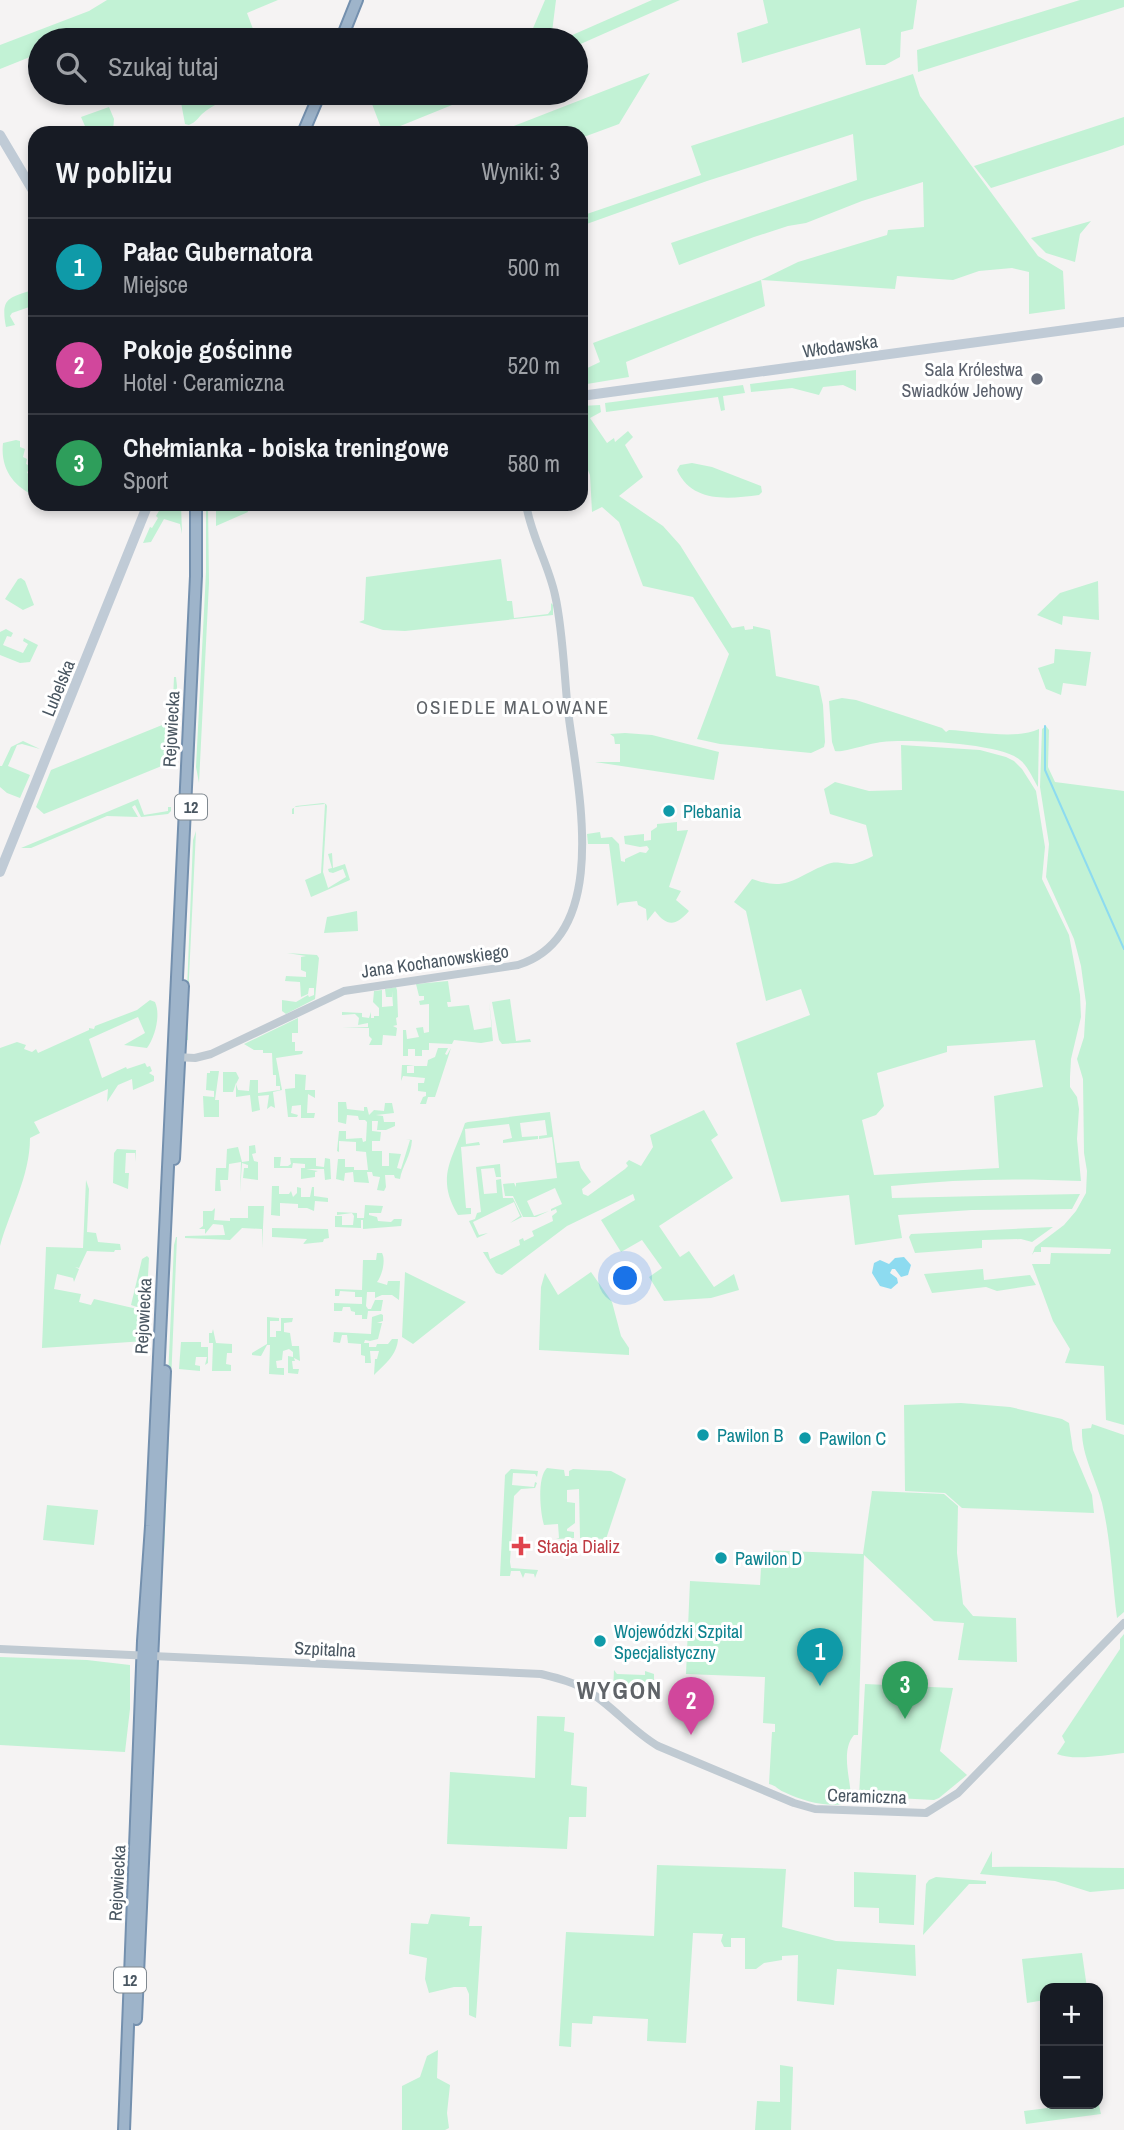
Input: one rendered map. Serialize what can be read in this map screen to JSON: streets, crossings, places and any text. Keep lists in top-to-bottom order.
{
  "streets": {
    "highway": ["Rejowiecka", "12"],
    "main road": ["Włodawska", "Lubelska"],
    "street": ["Jana Kochanowskiego", "Szpitalna", "Ceramiczna"]
  },
  "crossings": [
    ["Rejowiecka", "Jana Kochanowskiego"],
    ["Rejowiecka", "Szpitalna"],
    ["Szpitalna", "Ceramiczna"]
  ],
  "districts": ["OSIEDLE MALOWANE", "WYGON"],
  "places": {
    "other": [
      "Sala Królestwa Swiadków Jehowy",
      "Plebania",
      "Pawilon B",
      "Pawilon C",
      "Pawilon D",
      "Wojewódzki Szpital Specjalistyczny"
    ],
    "health": ["Stacja Dializ"]
  },
  "page": {
    "search": "Szukaj tutaj",
    "heading": ["W pobliżu", "Wyniki: 3"],
    "list": [
      {
        "mark": "1",
        "name": "Pałac Gubernatora",
        "note": "Miejsce",
        "value": "500 m"
      },
      {
        "mark": "2",
        "name": "Pokoje gościnne",
        "note": "Hotel · Ceramiczna",
        "value": "520 m"
      },
      {
        "mark": "3",
        "name": "Chełmianka - boiska treningowe",
        "note": "Sport",
        "value": "580 m"
      }
    ],
    "pins": ["1", "3", "2"],
    "map_buttons": ["+", "−"]
  }
}
